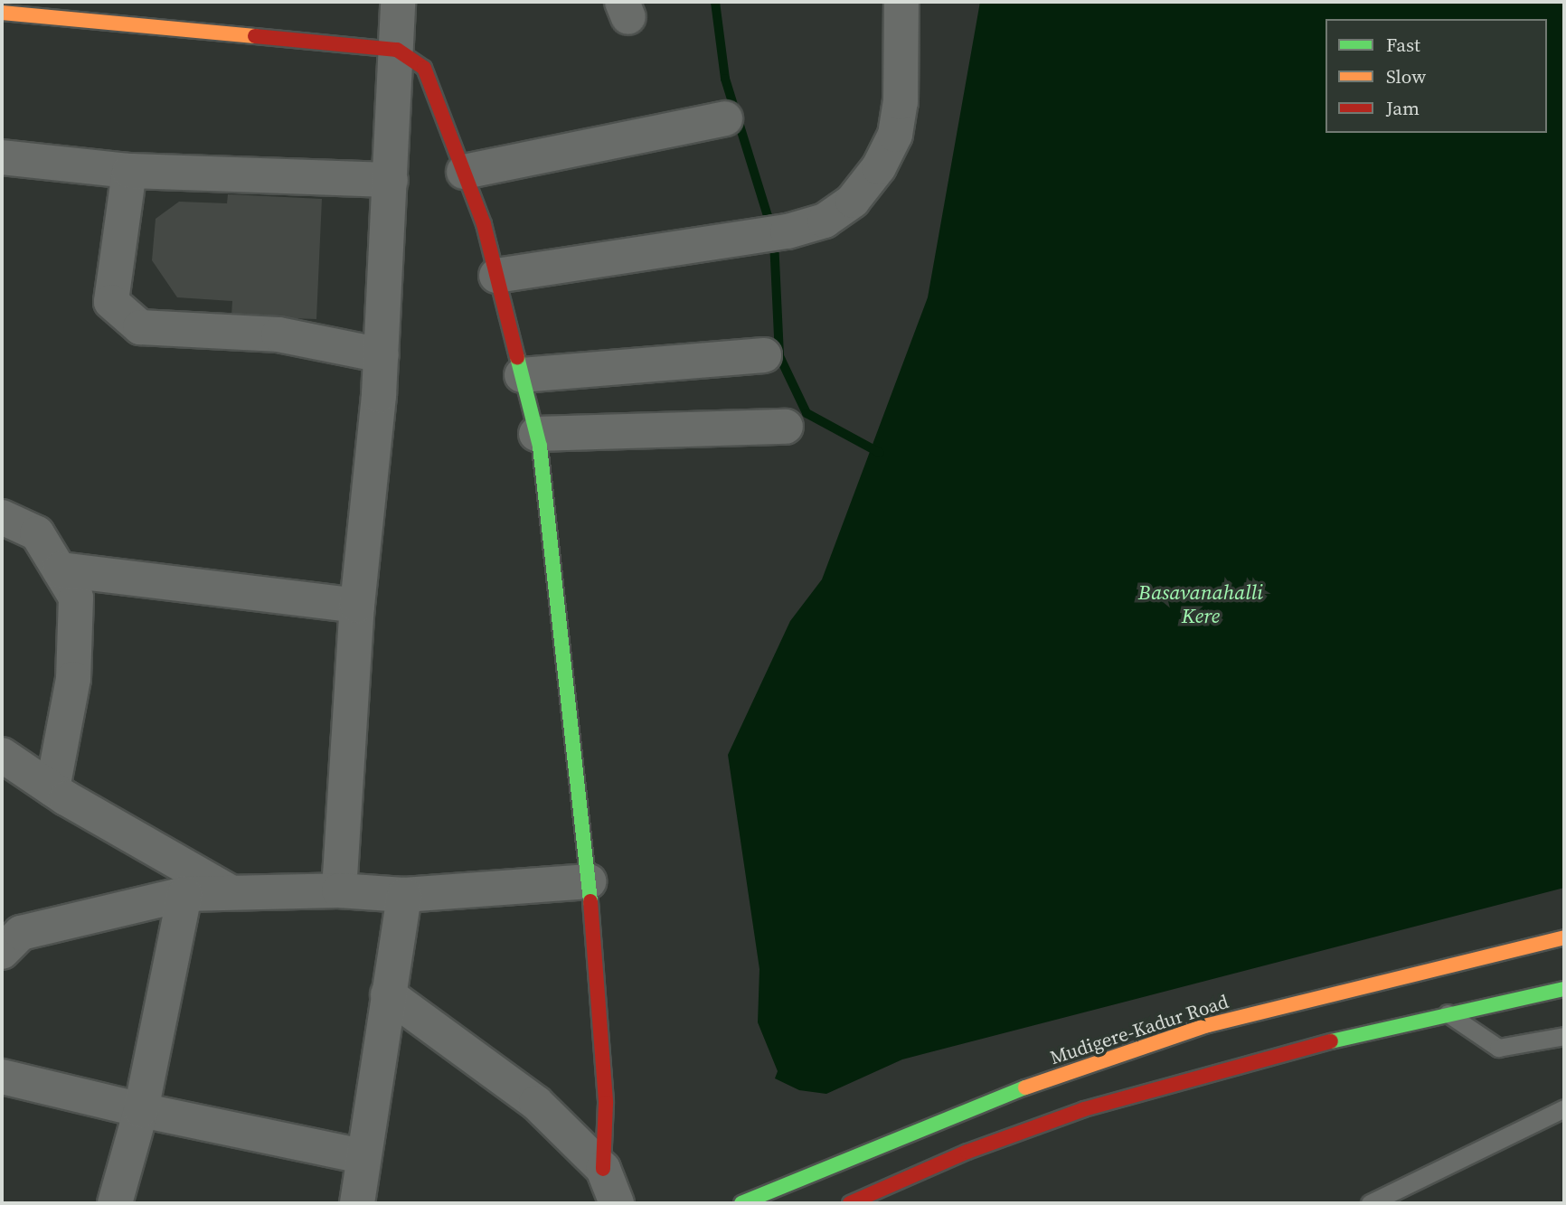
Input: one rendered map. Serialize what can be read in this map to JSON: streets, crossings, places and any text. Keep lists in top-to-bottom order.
{
  "streets": {
    "main road": ["Mudigere-Kadur Road"]
  },
  "water": ["Basavanahalli Kere"],
  "legend": ["Fast", "Slow", "Jam"]
}
